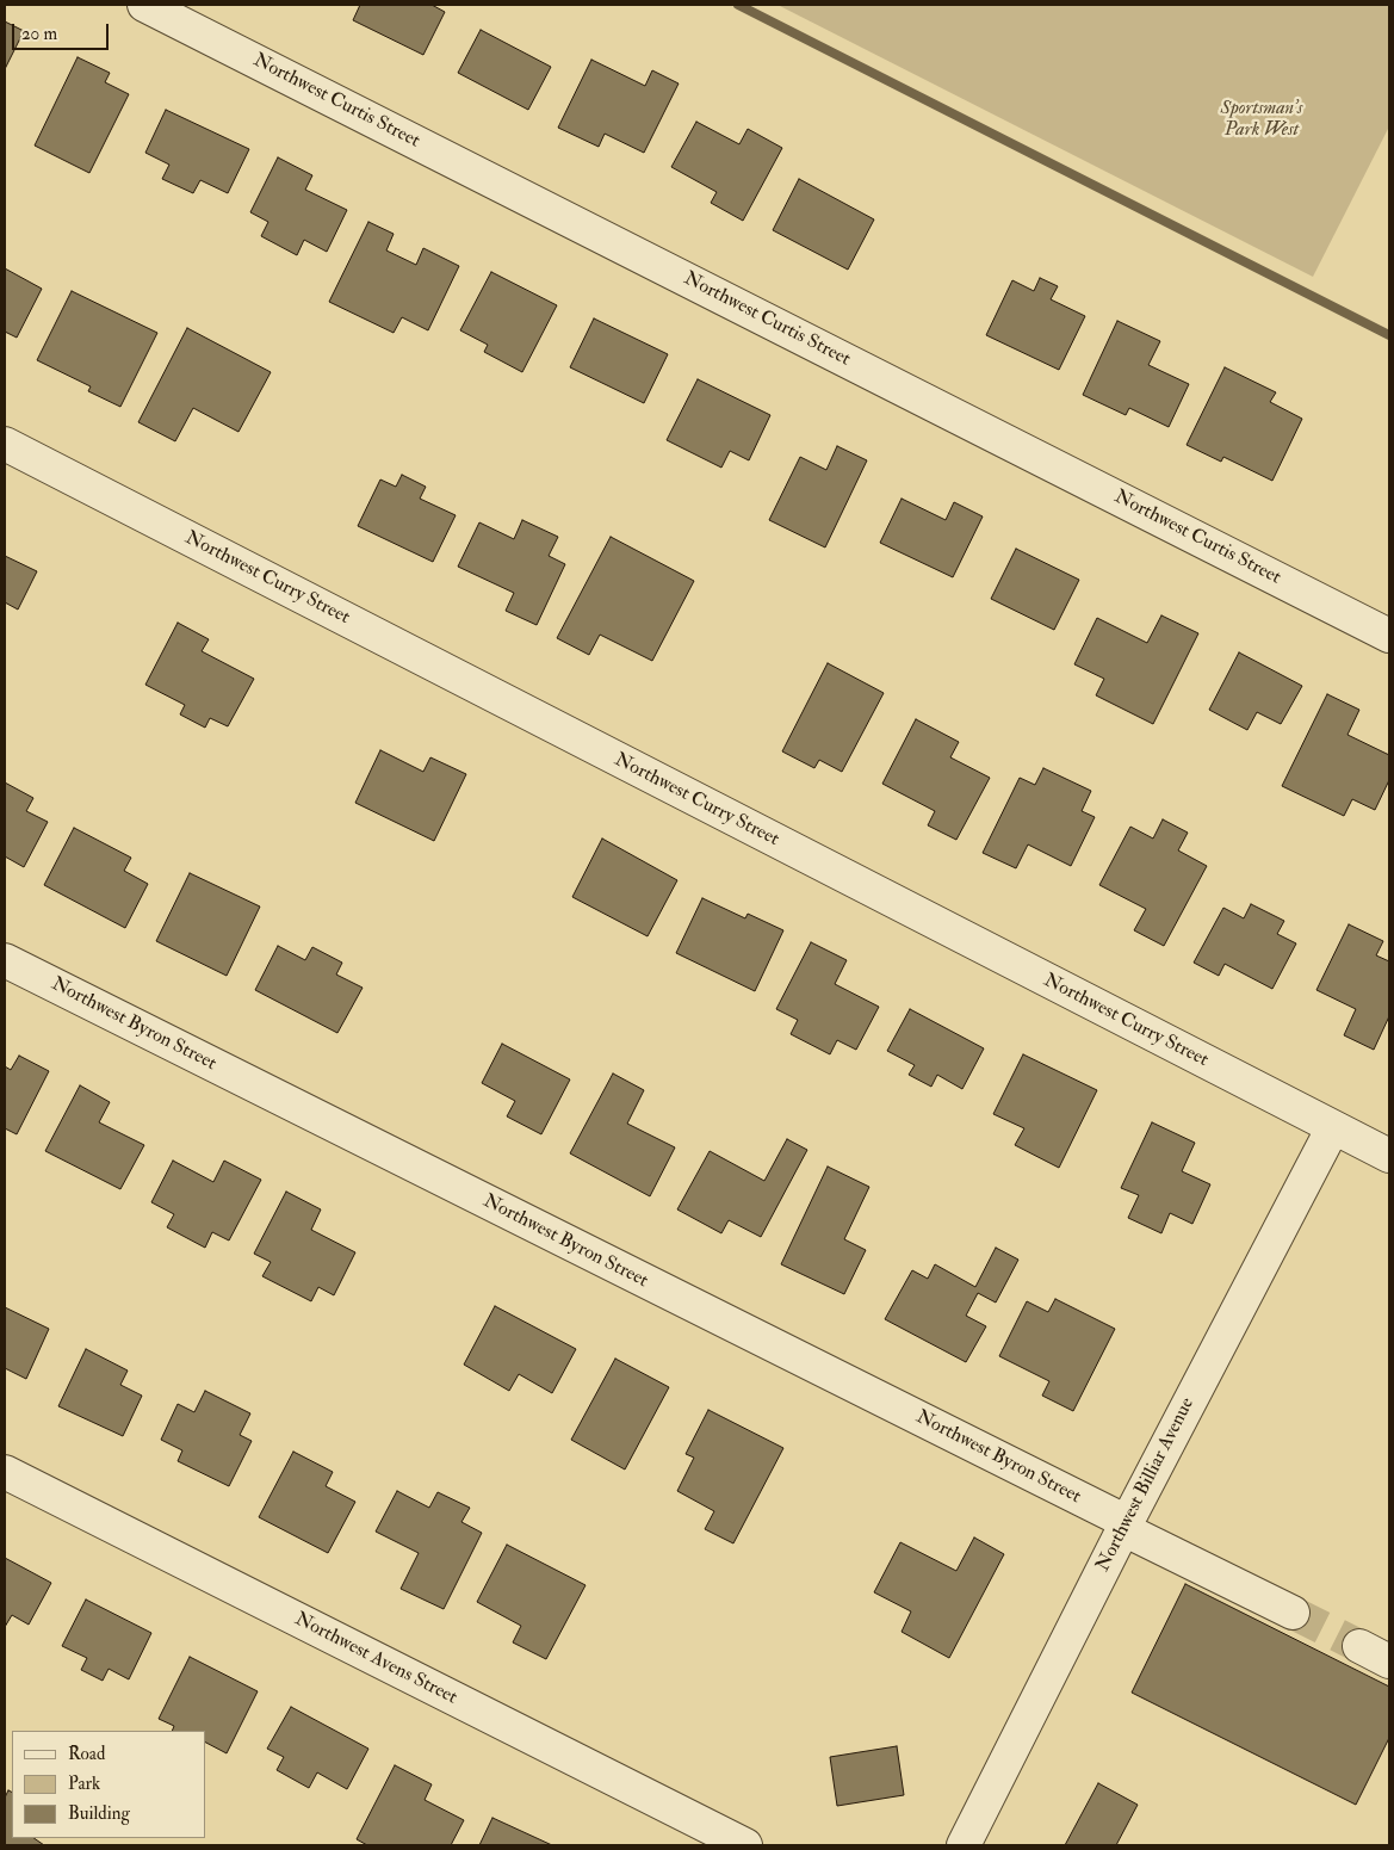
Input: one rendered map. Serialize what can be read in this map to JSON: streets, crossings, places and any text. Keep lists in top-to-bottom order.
{
  "streets": {
    "street": [
      "Northwest Curtis Street",
      "Northwest Curry Street",
      "Northwest Byron Street",
      "Northwest Billiar Avenue",
      "Northwest Avens Street"
    ]
  },
  "crossings": [
    ["Northwest Curry Street", "Northwest Billiar Avenue"],
    ["Northwest Byron Street", "Northwest Billiar Avenue"]
  ],
  "parks": ["Sportsman's Park West"],
  "legend": ["Road", "Park", "Building"],
  "scale_bar": "20 m"
}
